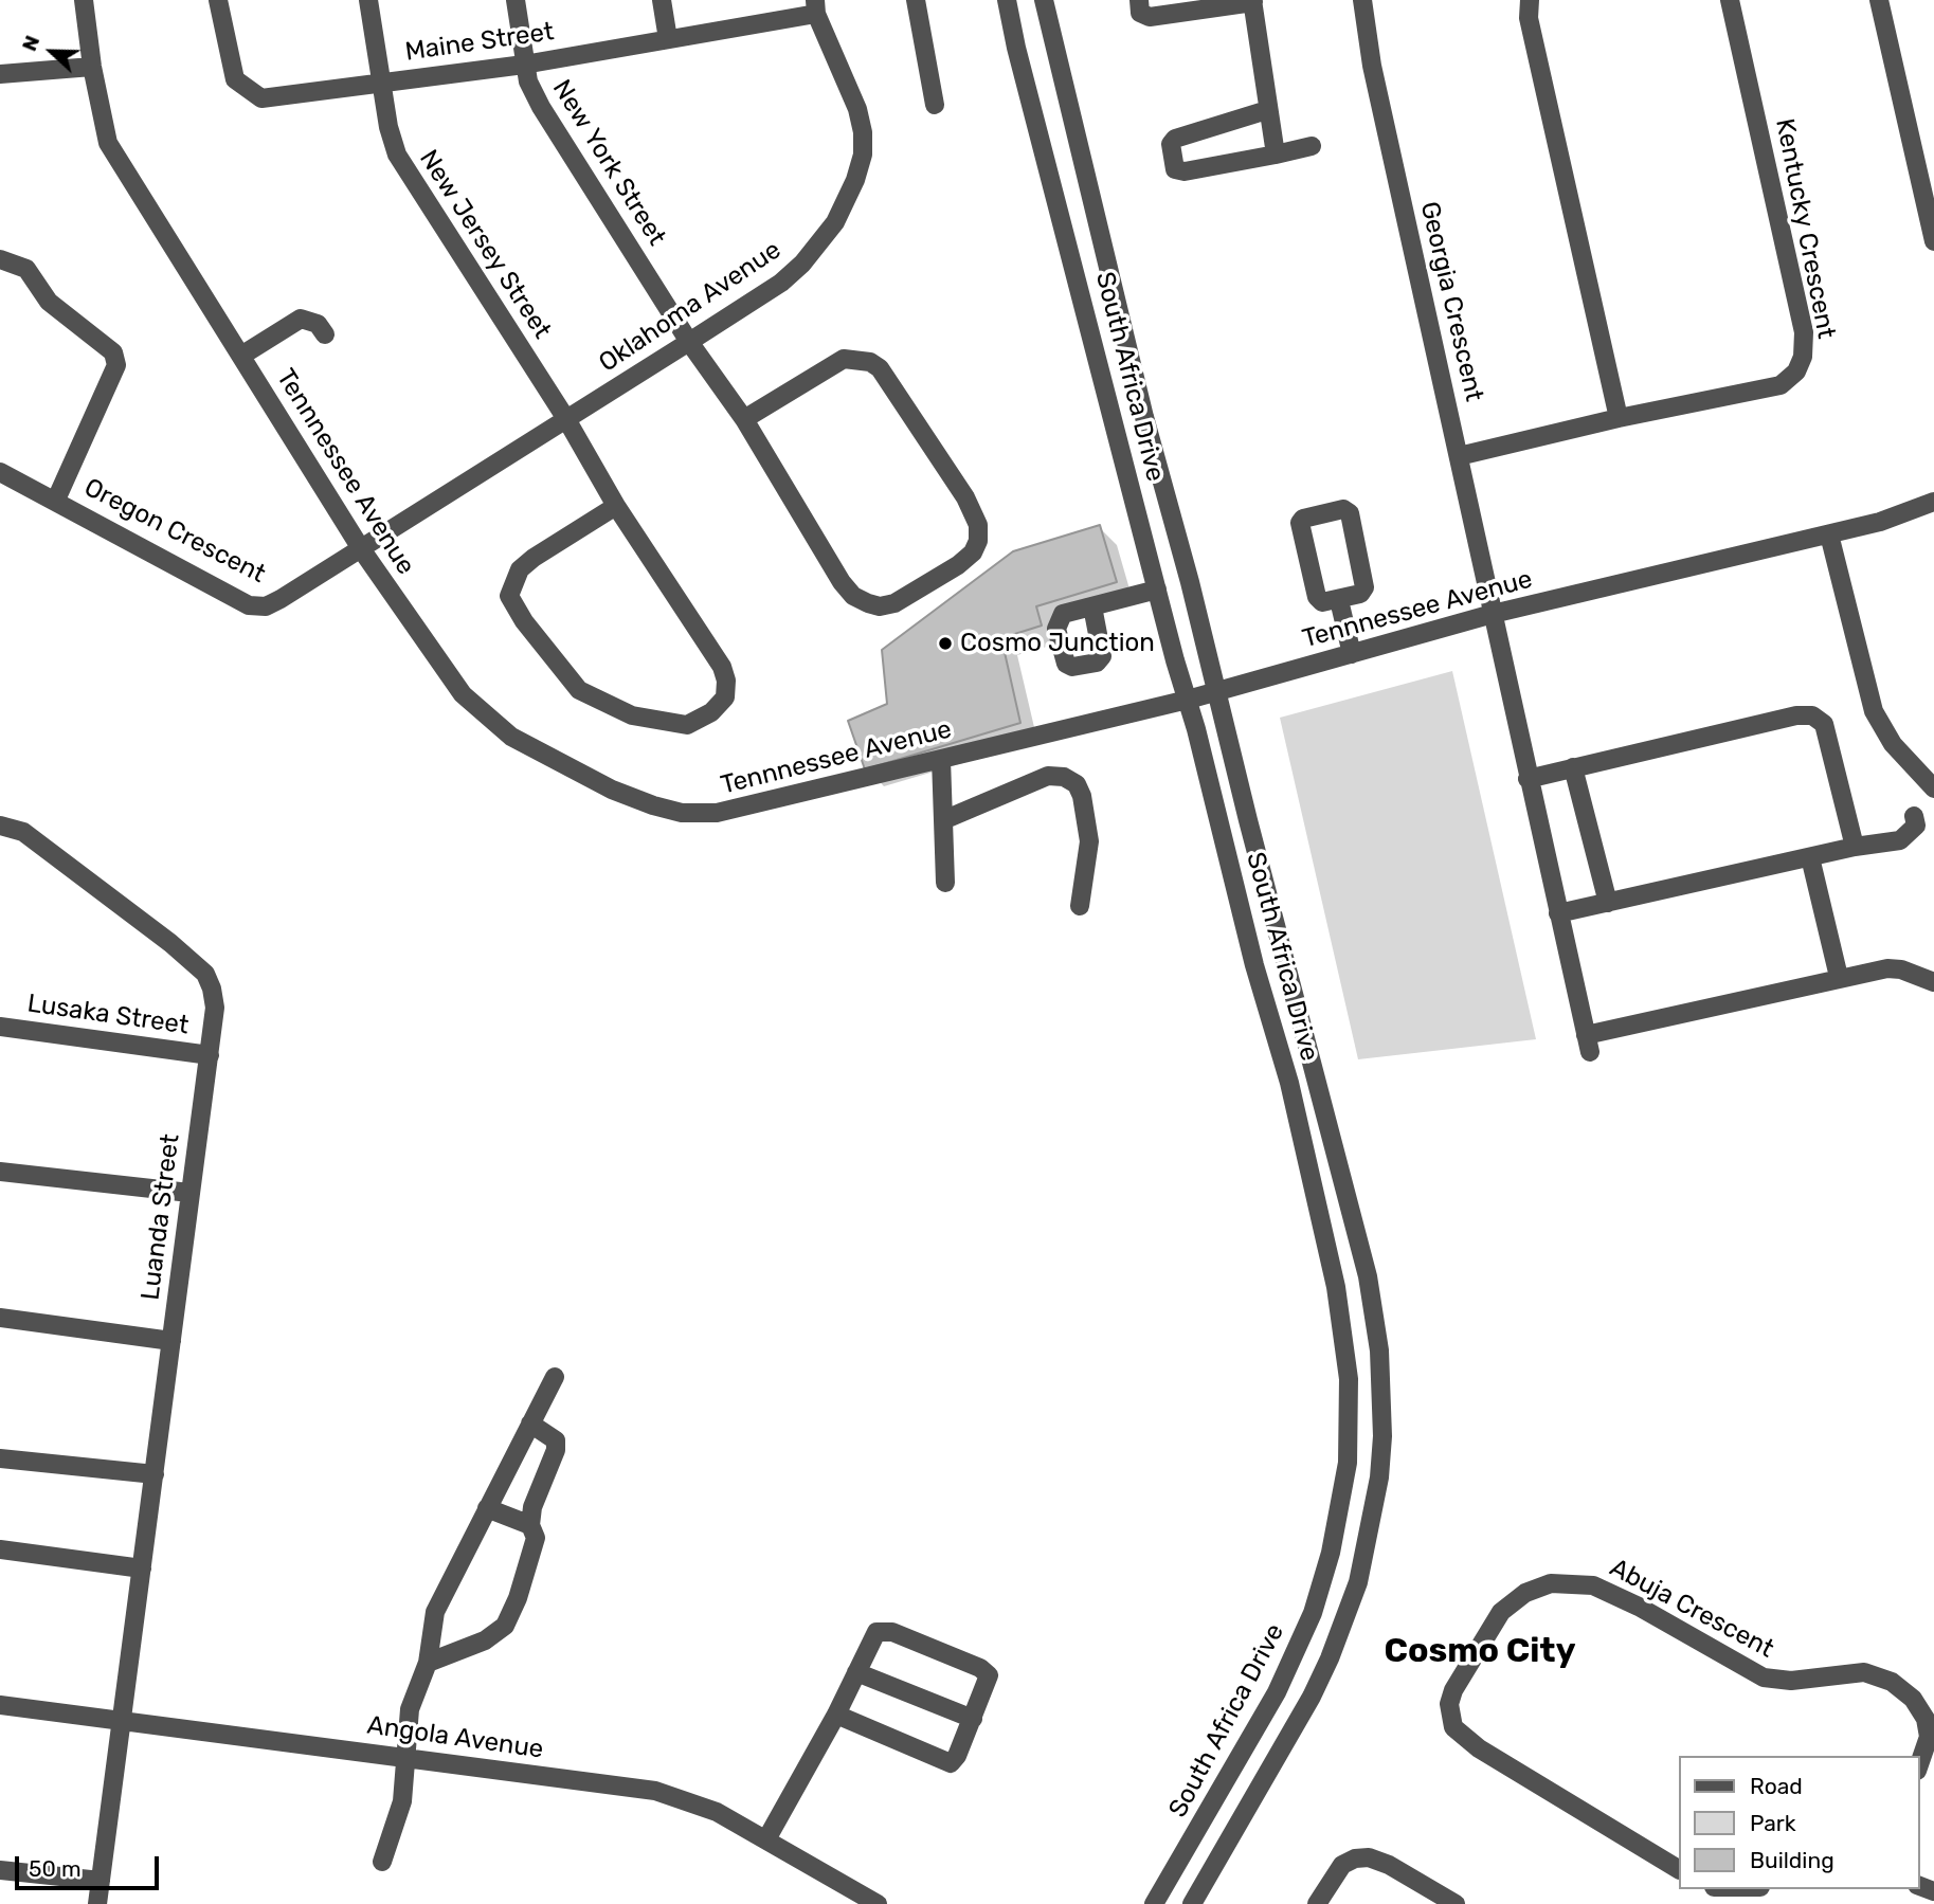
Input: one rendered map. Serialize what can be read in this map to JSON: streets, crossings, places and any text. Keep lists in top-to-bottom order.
{
  "streets": {
    "street": [
      "Maine Street",
      "New York Street",
      "Kentucky Crescent",
      "New Jersey Street",
      "Georgia Crescent",
      "Oklahoma Avenue",
      "South Africa Drive",
      "Tennnessee Avenue",
      "Oregon Crescent",
      "Lusaka Street",
      "Luanda Street",
      "Abuja Crescent",
      "Angola Avenue"
    ]
  },
  "crossings": [
    ["Maine Street", "New York Street"],
    ["Maine Street", "New Jersey Street"],
    ["Maine Street", "Oklahoma Avenue"],
    ["New York Street", "Oklahoma Avenue"],
    ["Kentucky Crescent", "Georgia Crescent"],
    ["New Jersey Street", "Oklahoma Avenue"],
    ["Georgia Crescent", "Tennnessee Avenue"],
    ["Oklahoma Avenue", "Tennnessee Avenue"],
    ["Oklahoma Avenue", "Oregon Crescent"],
    ["South Africa Drive", "Tennnessee Avenue"],
    ["Tennnessee Avenue", "Oregon Crescent"],
    ["Lusaka Street", "Luanda Street"],
    ["Luanda Street", "Angola Avenue"]
  ],
  "districts": ["Cosmo City"],
  "places": ["Cosmo Junction"],
  "legend": ["Road", "Park", "Building"],
  "scale_bar": "50 m",
  "north": "left"
}
